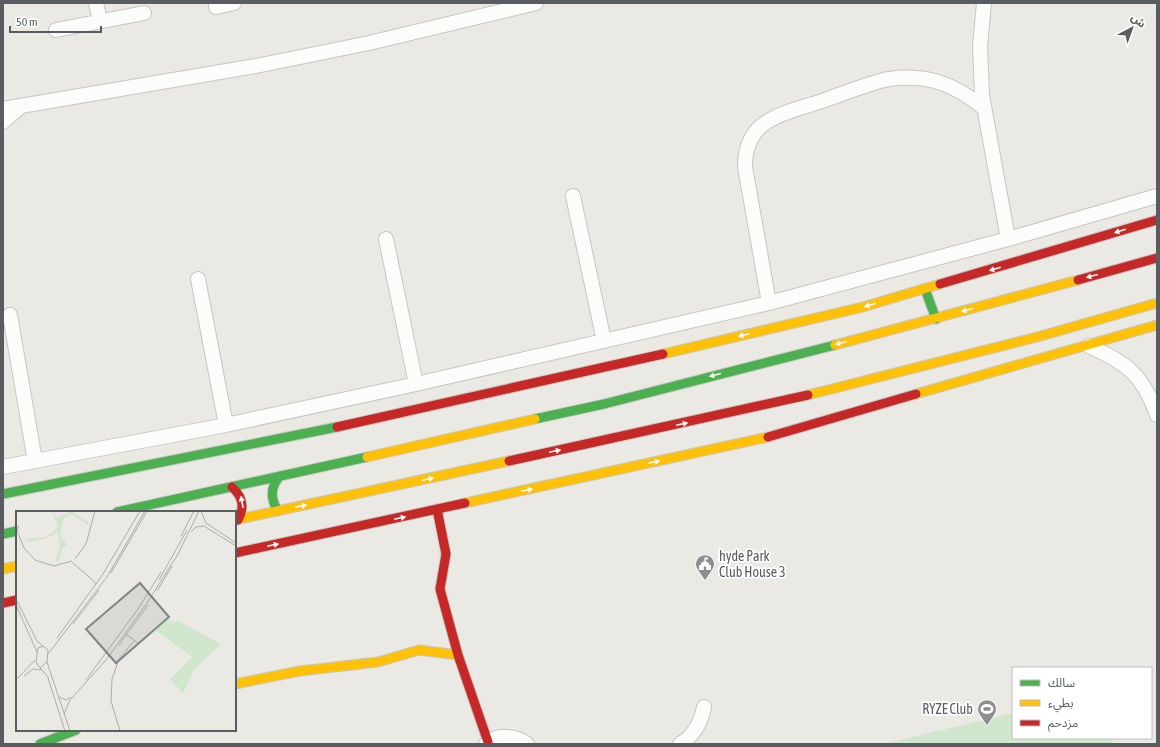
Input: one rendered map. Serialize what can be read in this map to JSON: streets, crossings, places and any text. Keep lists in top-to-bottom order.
{
  "places": {
    "public building": ["hyde Park Club House 3"],
    "sports": ["RYZE Club"]
  },
  "legend": ["سالك", "بطيء", "مزدحم"],
  "scale_bar": "50 m",
  "north": "top right"
}
